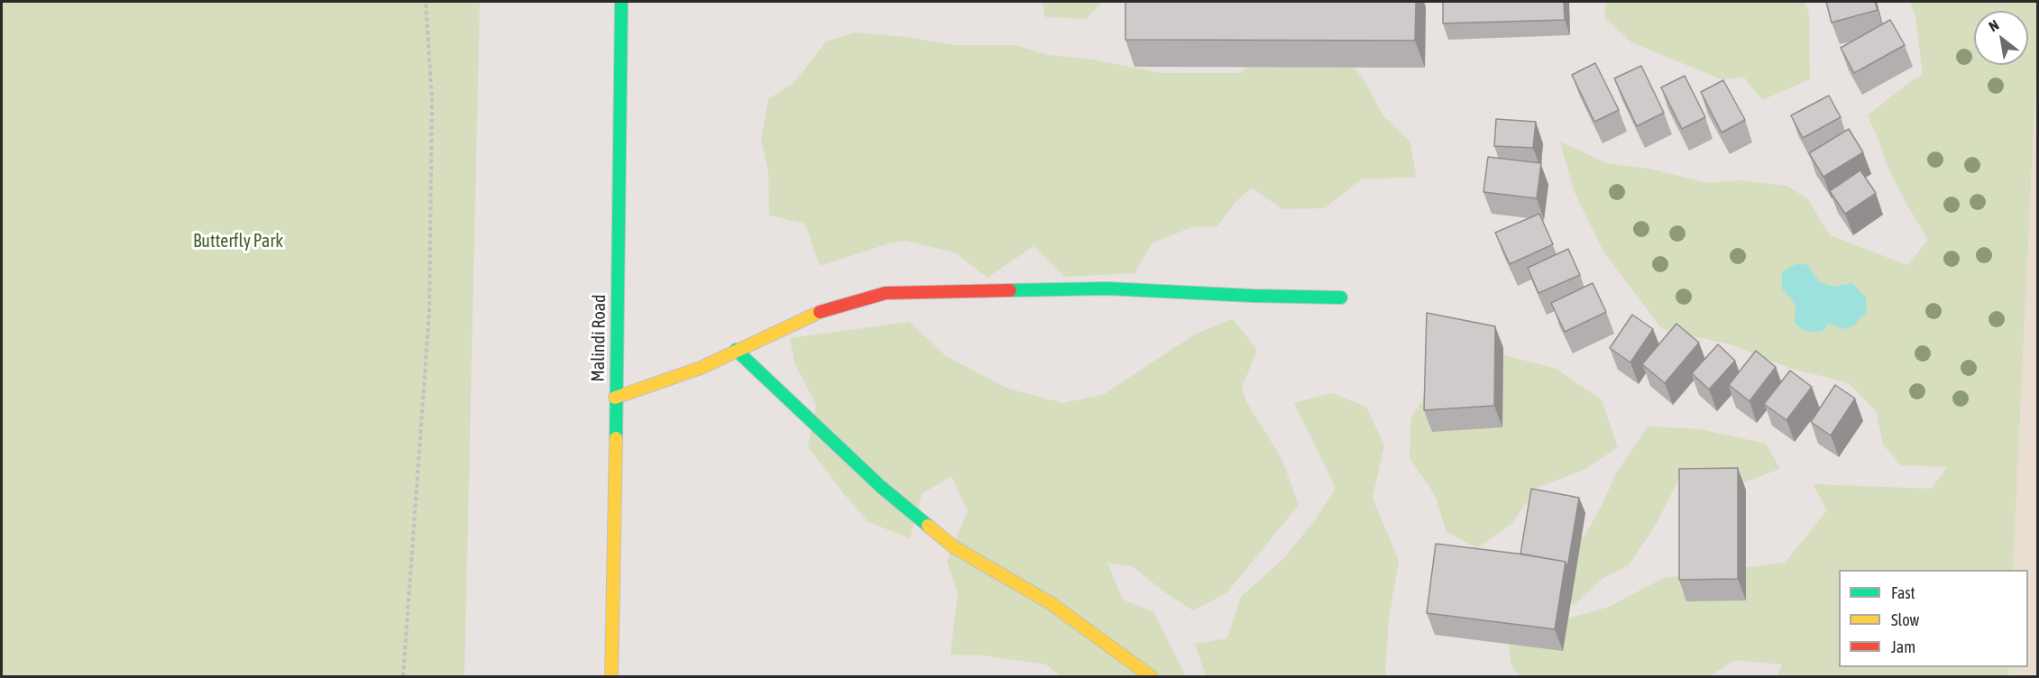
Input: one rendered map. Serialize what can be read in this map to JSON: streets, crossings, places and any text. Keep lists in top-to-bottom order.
{
  "streets": {
    "main road": ["Malindi Road"]
  },
  "parks": ["Butterfly Park"],
  "legend": ["Fast", "Slow", "Jam"],
  "north": "top left"
}
